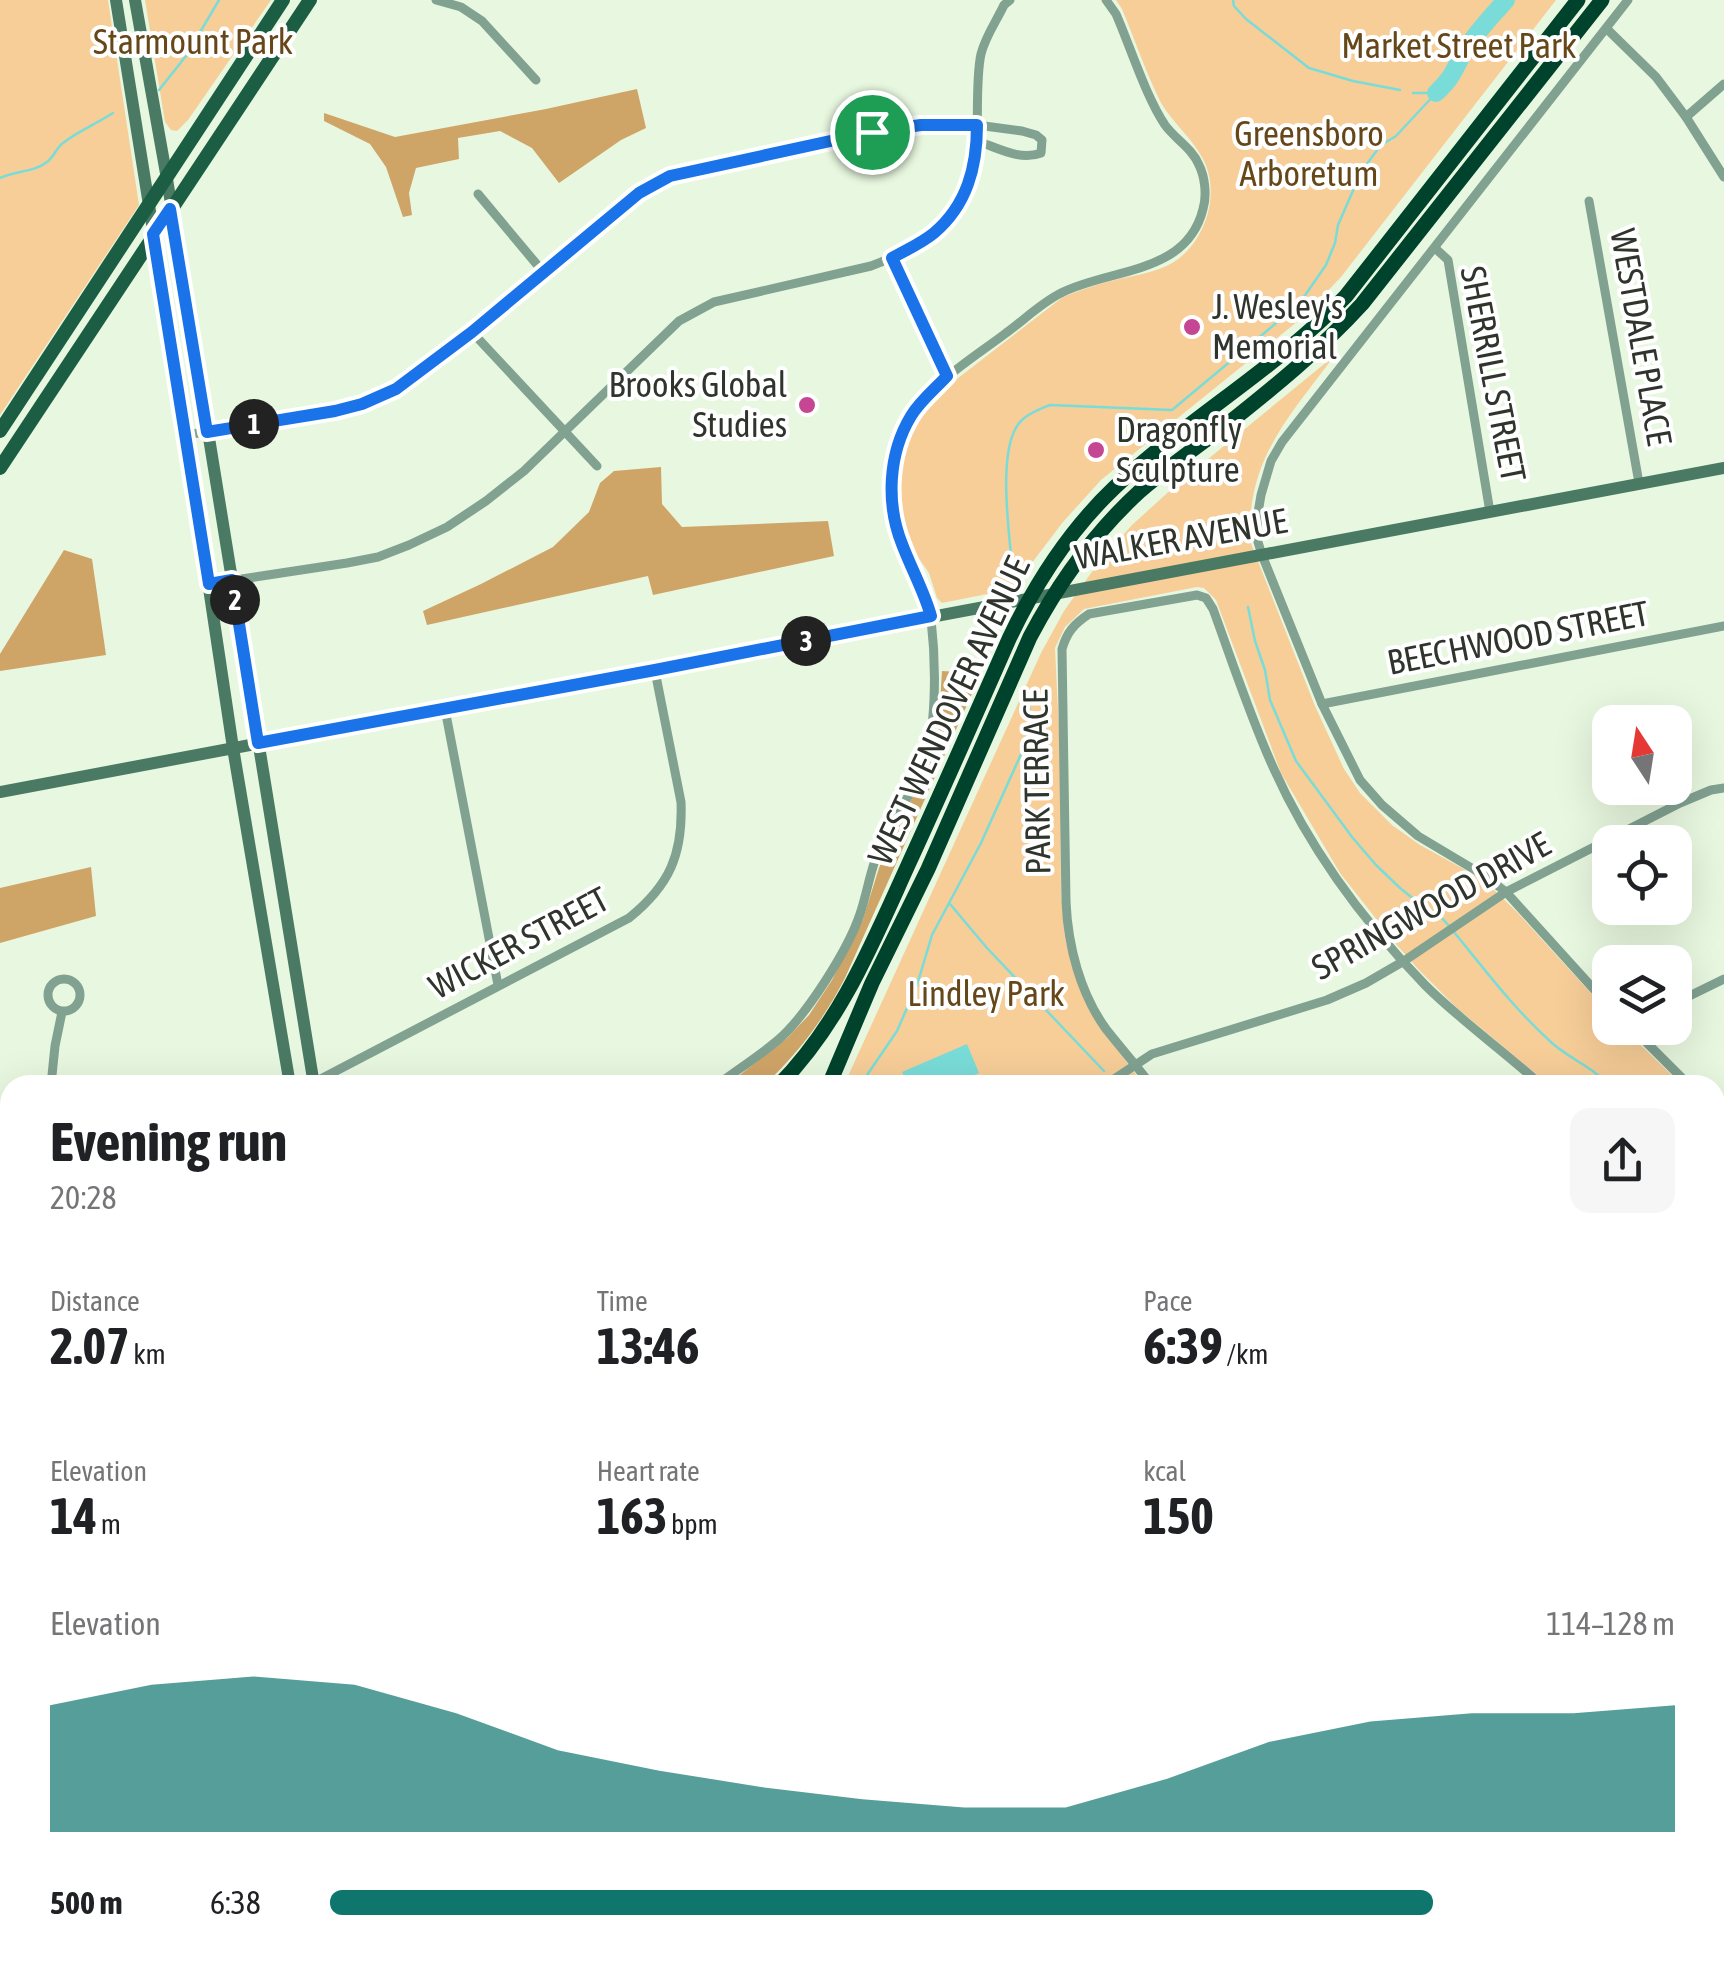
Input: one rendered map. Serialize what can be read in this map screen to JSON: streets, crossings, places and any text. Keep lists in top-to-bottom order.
{
  "streets": {
    "highway": ["WEST WENDOVER AVENUE"],
    "main road": ["WALKER AVENUE"],
    "street": [
      "WESTDALE PLACE",
      "SHERRILL STREET",
      "BEECHWOOD STREET",
      "PARK TERRACE",
      "SPRINGWOOD DRIVE",
      "WICKER STREET"
    ]
  },
  "crossings": [
    ["WESTDALE PLACE", "WALKER AVENUE"],
    ["SHERRILL STREET", "WALKER AVENUE"],
    ["WALKER AVENUE", "WICKER STREET"],
    ["PARK TERRACE", "SPRINGWOOD DRIVE"]
  ],
  "parks": [
    "Starmount Park",
    "Market Street Park",
    "Greensboro Arboretum",
    "Lindley Park"
  ],
  "places": ["J. Wesley's Memorial", "Brooks Global Studies", "Dragonfly Sculpture"],
  "north": "top",
  "page": {
    "pins": ["1", "2", "3"],
    "heading": ["Evening run", "20:28"],
    "stats": [
      ["Distance", "2.07 km"],
      ["Time", "13:46"],
      ["Pace", "6:39 /km"],
      ["Elevation", "14 m"],
      ["Heart rate", "163 bpm"],
      ["kcal", "150"]
    ],
    "chart": ["Elevation", "114–128 m"],
    "list": [
      {
        "name": "500 m",
        "note": "6:38"
      }
    ]
  }
}
